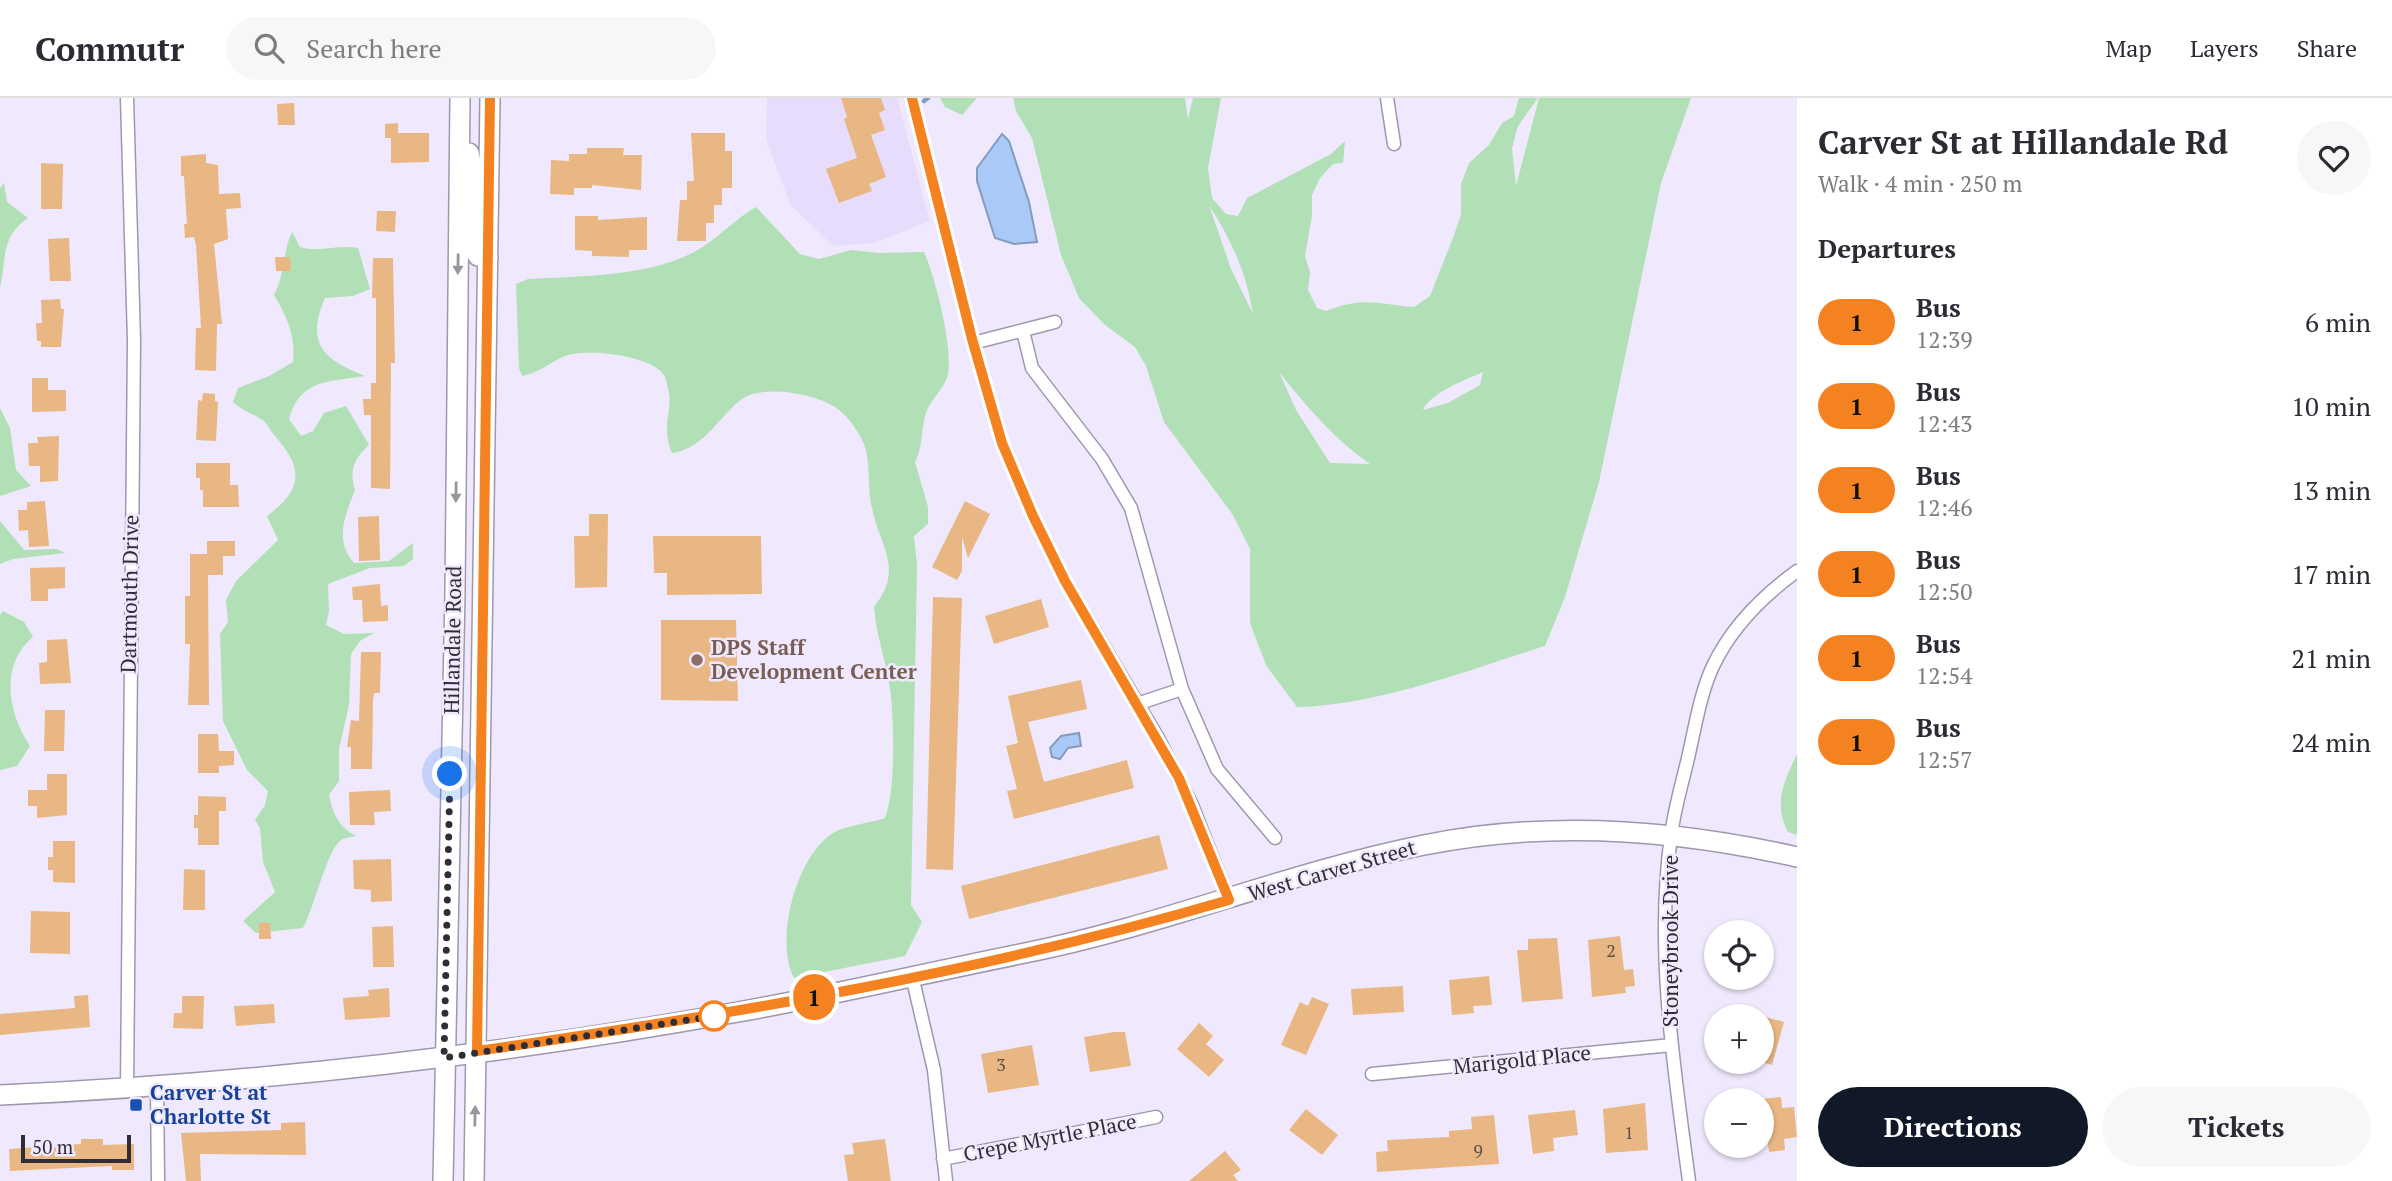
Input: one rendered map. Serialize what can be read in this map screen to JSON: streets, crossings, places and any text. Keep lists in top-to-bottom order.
{
  "streets": {
    "main road": ["Hillandale Road", "West Carver Street"],
    "street": [
      "Dartmouth Drive",
      "Stoneybrook Drive",
      "Marigold Place",
      "Crepe Myrtle Place"
    ]
  },
  "crossings": [
    ["Dartmouth Drive", "West Carver Street"],
    ["Hillandale Road", "West Carver Street"],
    ["West Carver Street", "Stoneybrook Drive"],
    ["Stoneybrook Drive", "Marigold Place"]
  ],
  "places": {
    "other": ["DPS Staff Development Center"],
    "transit": ["Carver St at Charlotte St"]
  },
  "lines": ["bus line 1"],
  "house_numbers": [
    "2",
    "3",
    "1",
    "9"
  ],
  "scale_bar": "50 m",
  "page": {
    "header": "Commutr",
    "search": "Search here",
    "nav": ["Map", "Layers", "Share"],
    "on_map": "1",
    "heading": [
      ["Carver St at Hillandale Rd", "Walk · 4 min · 250 m"],
      "Departures"
    ],
    "list": [
      {
        "mark": "1",
        "name": "Bus",
        "note": "12:39",
        "value": "6 min"
      },
      {
        "mark": "1",
        "name": "Bus",
        "note": "12:43",
        "value": "10 min"
      },
      {
        "mark": "1",
        "name": "Bus",
        "note": "12:46",
        "value": "13 min"
      },
      {
        "mark": "1",
        "name": "Bus",
        "note": "12:50",
        "value": "17 min"
      },
      {
        "mark": "1",
        "name": "Bus",
        "note": "12:54",
        "value": "21 min"
      },
      {
        "mark": "1",
        "name": "Bus",
        "note": "12:57",
        "value": "24 min"
      }
    ],
    "map_buttons": ["+", "−"],
    "buttons": ["Directions", "Tickets"],
    "scale": "50 m"
  }
}
